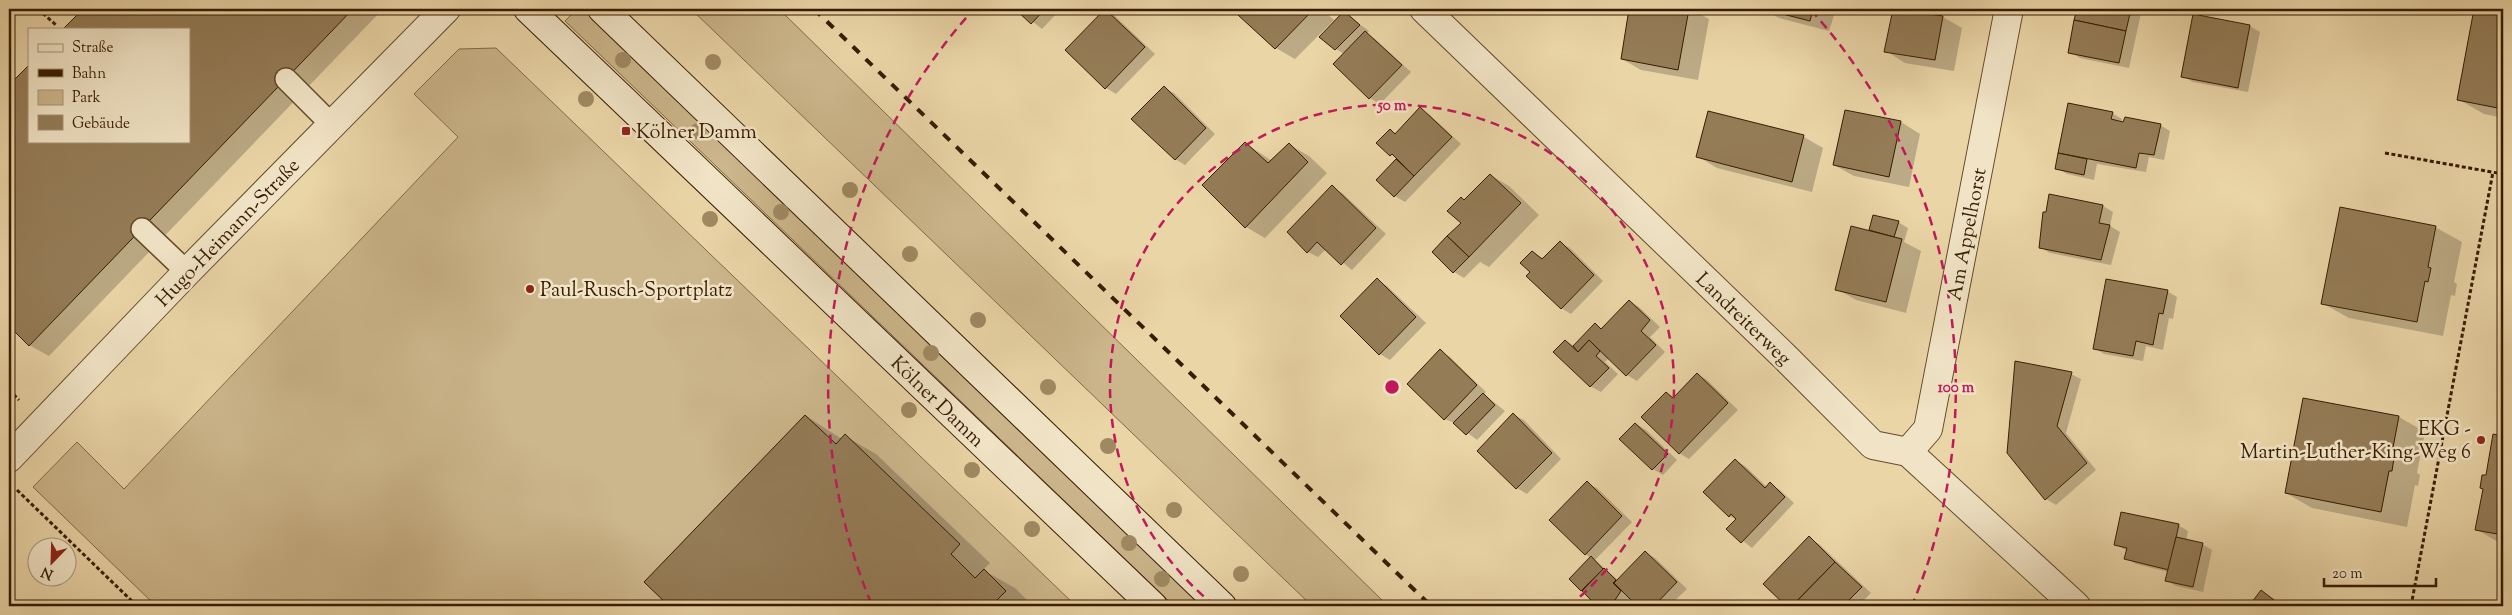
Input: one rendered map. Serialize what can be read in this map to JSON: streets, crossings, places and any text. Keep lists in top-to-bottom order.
{
  "streets": {
    "street": [
      "Hugo-Heimann-Straße",
      "Am Appelhorst",
      "Landreiterweg",
      "Kölner Damm"
    ]
  },
  "crossings": [
    ["Am Appelhorst", "Landreiterweg"]
  ],
  "places": {
    "transit": ["Kölner Damm"],
    "other": ["Paul-Rusch-Sportplatz", "EKG - Martin-Luther-King-Weg 6"]
  },
  "legend": [
    "Straße",
    "Bahn",
    "Park",
    "Gebäude"
  ],
  "scale_bar": "20 m",
  "north": "bottom left",
  "rings": ["50 m", "100 m"]
}
